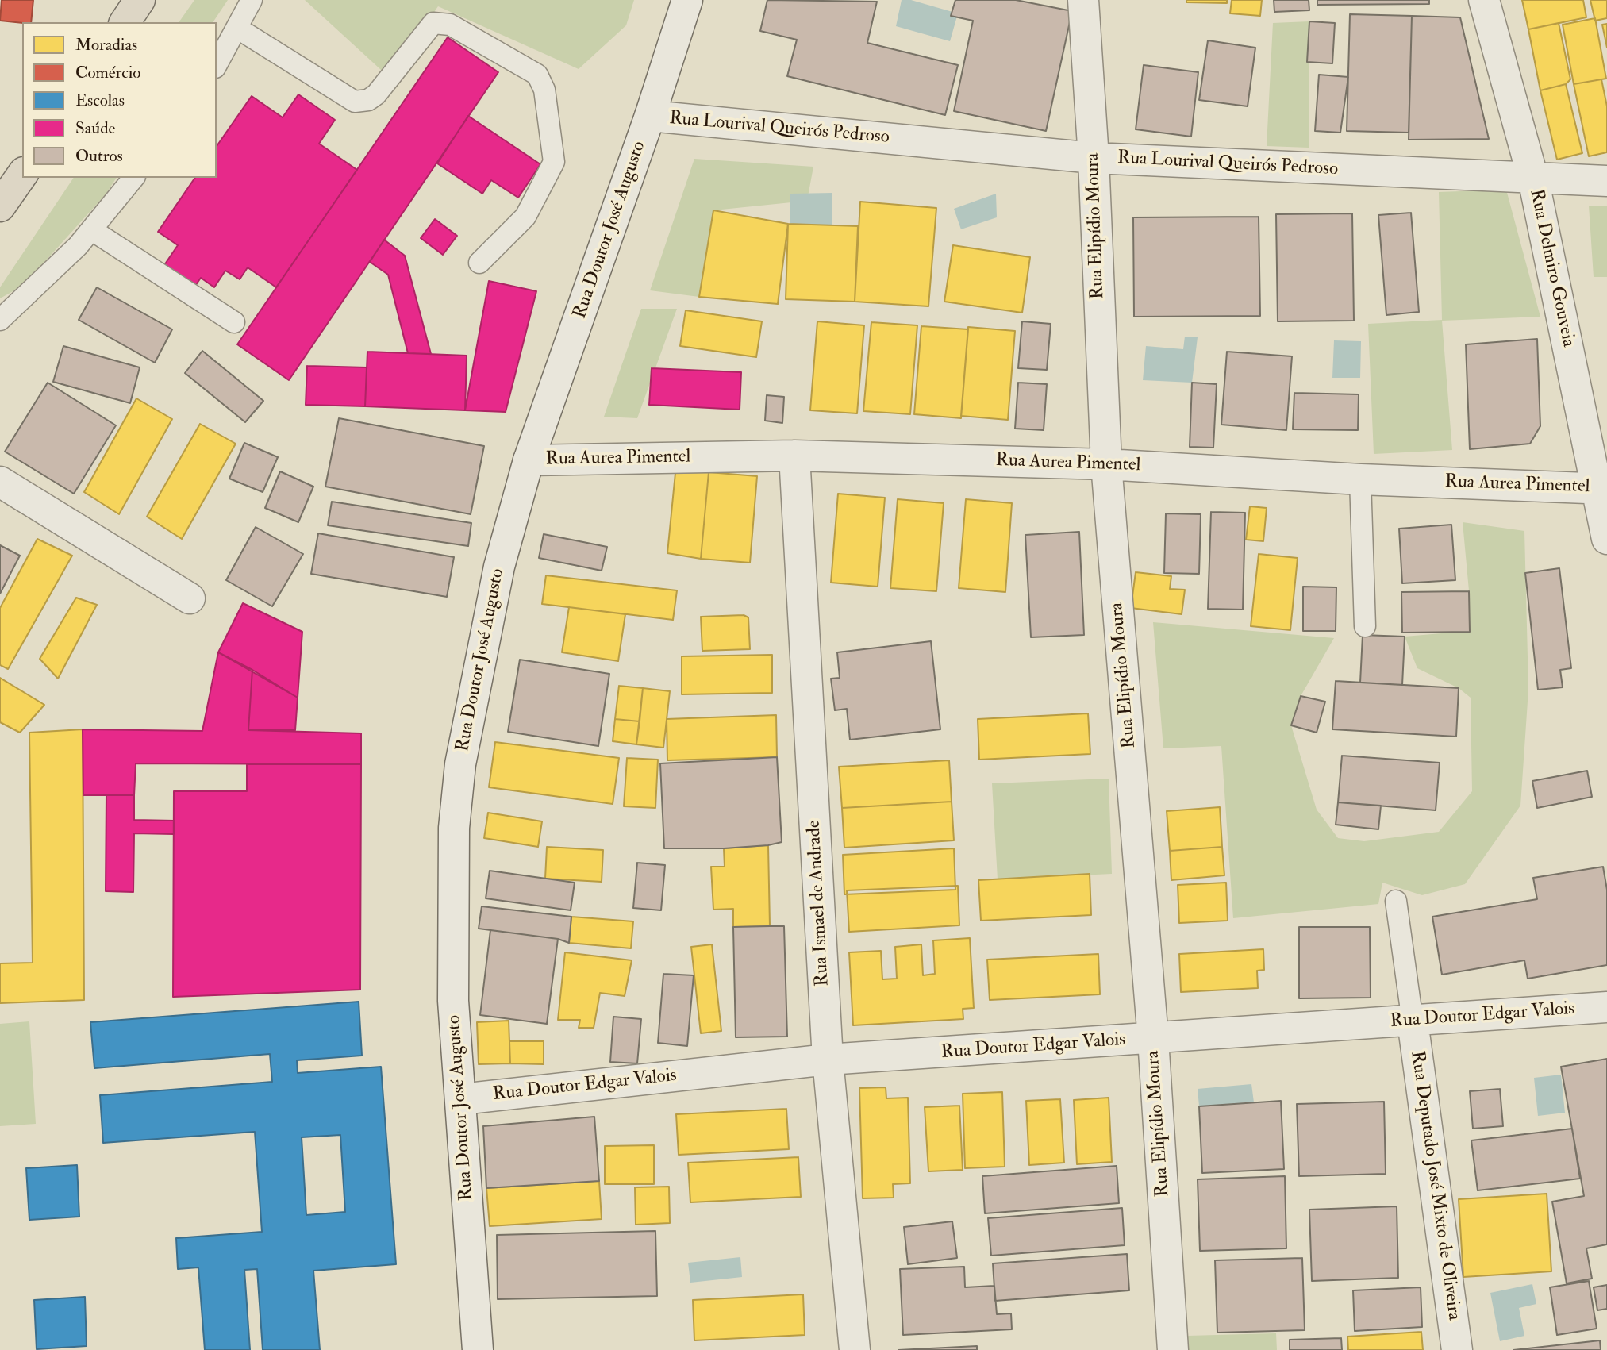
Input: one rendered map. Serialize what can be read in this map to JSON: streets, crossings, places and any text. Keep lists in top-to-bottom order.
{
  "streets": {
    "street": [
      "Rua Lourival Queirós Pedroso",
      "Rua Elipídio Moura",
      "Rua Doutor José Augusto",
      "Rua Delmiro Gouveia",
      "Rua Aurea Pimentel",
      "Rua Ismael de Andrade",
      "Rua Doutor Edgar Valois",
      "Rua Deputado José Mixto de Oliveira"
    ]
  },
  "crossings": [
    ["Rua Lourival Queirós Pedroso", "Rua Elipídio Moura"],
    ["Rua Lourival Queirós Pedroso", "Rua Doutor José Augusto"],
    ["Rua Lourival Queirós Pedroso", "Rua Delmiro Gouveia"],
    ["Rua Elipídio Moura", "Rua Aurea Pimentel"],
    ["Rua Elipídio Moura", "Rua Doutor Edgar Valois"],
    ["Rua Doutor José Augusto", "Rua Aurea Pimentel"],
    ["Rua Doutor José Augusto", "Rua Doutor Edgar Valois"],
    ["Rua Delmiro Gouveia", "Rua Aurea Pimentel"],
    ["Rua Aurea Pimentel", "Rua Ismael de Andrade"],
    ["Rua Ismael de Andrade", "Rua Doutor Edgar Valois"],
    ["Rua Doutor Edgar Valois", "Rua Deputado José Mixto de Oliveira"]
  ],
  "legend": [
    "Moradias",
    "Comércio",
    "Escolas",
    "Saúde",
    "Outros"
  ]
}
